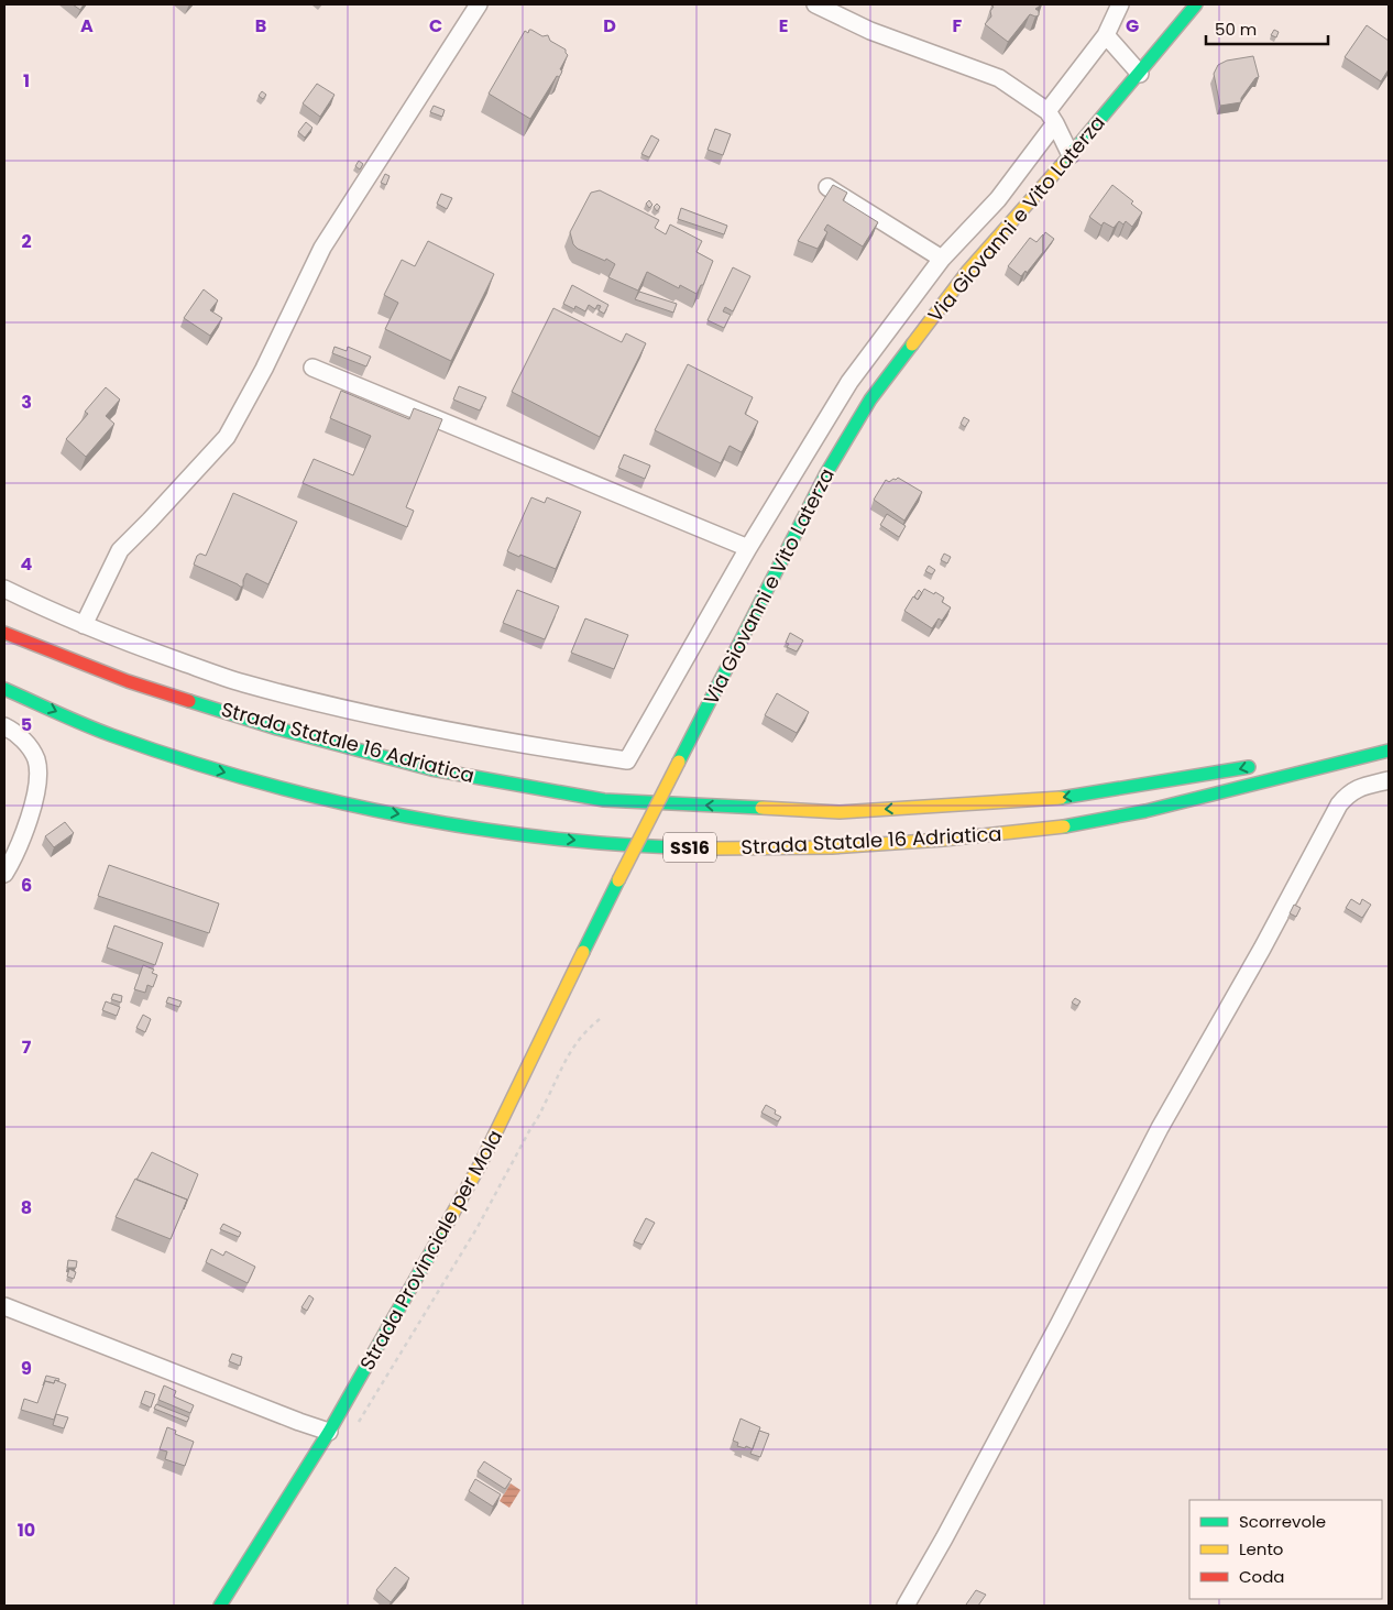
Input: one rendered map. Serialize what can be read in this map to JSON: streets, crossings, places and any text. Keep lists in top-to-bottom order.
{
  "streets": {
    "main road": [
      "Via Giovanni e Vito Laterza",
      "Strada Statale 16 Adriatica",
      "SS16",
      "Strada Provinciale per Mola"
    ]
  },
  "crossings": [
    ["Via Giovanni e Vito Laterza", "Strada Provinciale per Mola"]
  ],
  "legend": ["Scorrevole", "Lento", "Coda"],
  "scale_bar": "50 m",
  "grid": {
    "columns": [
      "A",
      "B",
      "C",
      "D",
      "E",
      "F",
      "G"
    ],
    "rows": [
      "1",
      "2",
      "3",
      "4",
      "5",
      "6",
      "7",
      "8",
      "9",
      "10"
    ]
  }
}
